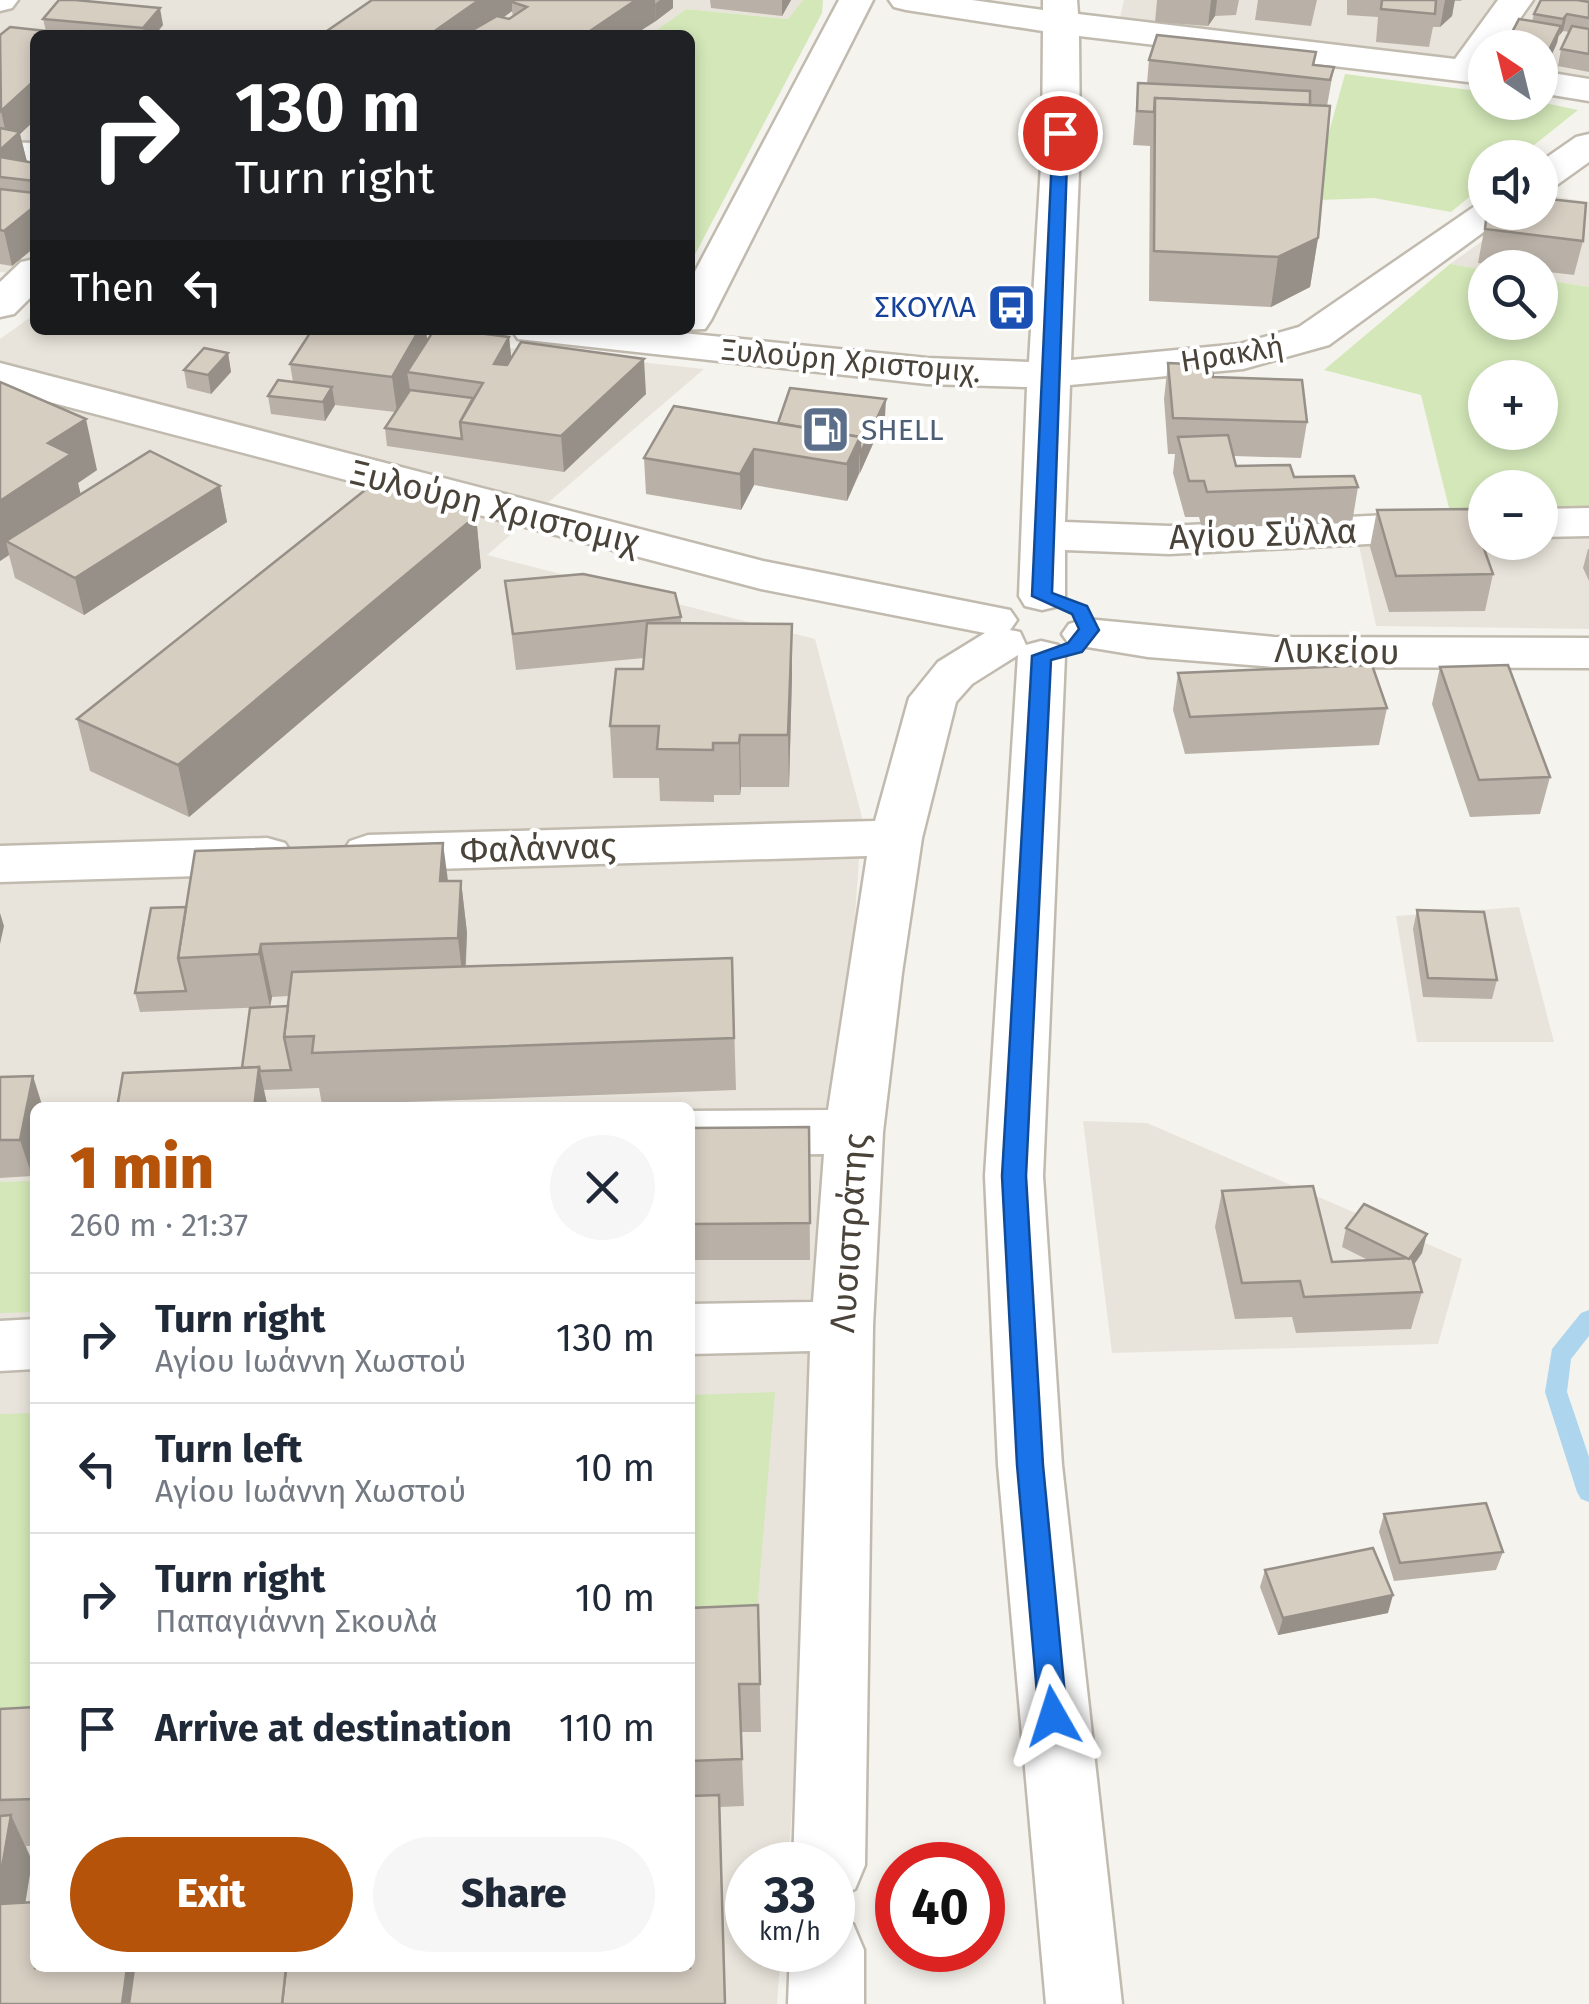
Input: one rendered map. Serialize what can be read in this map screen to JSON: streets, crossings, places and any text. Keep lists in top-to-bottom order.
{
  "streets": {
    "street": [
      "Ηρακλή",
      "Ξυλούρη Χριστομιχ.",
      "Ξυλούρη Χριστομιχ",
      "Αγίου Σύλλα",
      "Λυκείου",
      "Φαλάννας",
      "Λυσιστράτης"
    ]
  },
  "crossings": [
    ["Ηρακλή", "Ξυλούρη Χριστομιχ."],
    ["Ξυλούρη Χριστομιχ", "Λυκείου"],
    ["Ξυλούρη Χριστομιχ", "Λυσιστράτης"],
    ["Λυκείου", "Λυσιστράτης"],
    ["Φαλάννας", "Λυσιστράτης"]
  ],
  "places": {
    "bus stop": ["ΣΚΟΥΛΑ"],
    "fuel station": ["SHELL"]
  },
  "north": "top left",
  "page": {
    "map_buttons": ["+", "−"],
    "turn": ["130 m", "Turn right"],
    "then": "Then",
    "heading": ["1 min", "260 m · 21:37"],
    "list": [
      {
        "name": "Turn right",
        "note": "Αγίου Ιωάννη Χωστού",
        "value": "130 m"
      },
      {
        "name": "Turn left",
        "note": "Αγίου Ιωάννη Χωστού",
        "value": "10 m"
      },
      {
        "name": "Turn right",
        "note": "Παπαγιάννη Σκουλά",
        "value": "10 m"
      },
      {
        "name": "Arrive at destination",
        "value": "110 m"
      }
    ],
    "buttons": ["Exit", "Share"],
    "speed": "33 km/h",
    "limit": "40"
  }
}
